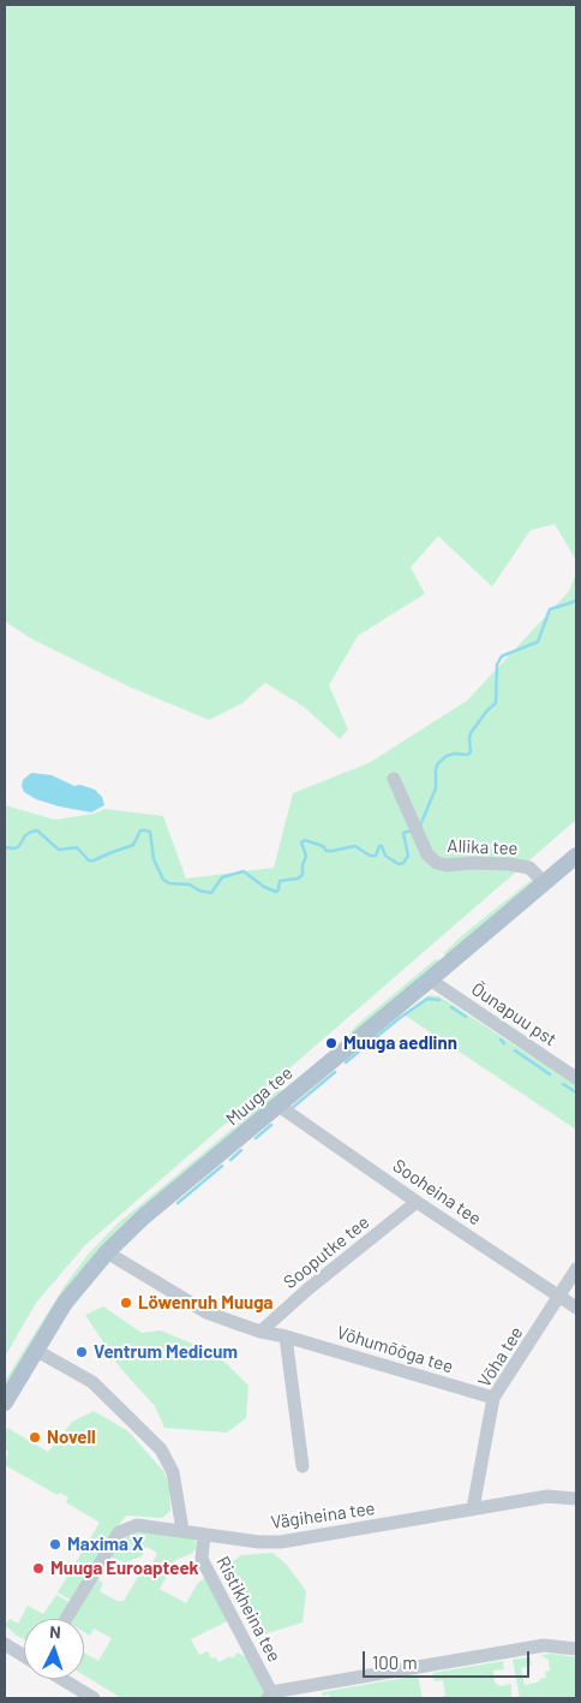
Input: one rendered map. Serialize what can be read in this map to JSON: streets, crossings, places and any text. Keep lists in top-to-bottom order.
{
  "streets": {
    "main road": ["Muuga tee"],
    "street": [
      "Allika tee",
      "Õunapuu pst",
      "Sooheina tee",
      "Sooputke tee",
      "Võhumõõga tee",
      "Võha tee",
      "Vägiheina tee",
      "Ristikheina tee"
    ]
  },
  "crossings": [
    ["Allika tee", "Muuga tee"],
    ["Õunapuu pst", "Muuga tee"],
    ["Muuga tee", "Sooheina tee"],
    ["Muuga tee", "Võhumõõga tee"],
    ["Sooheina tee", "Sooputke tee"],
    ["Sooheina tee", "Võha tee"],
    ["Sooputke tee", "Võhumõõga tee"],
    ["Võhumõõga tee", "Võha tee"],
    ["Võha tee", "Vägiheina tee"],
    ["Vägiheina tee", "Ristikheina tee"]
  ],
  "places": [
    "Muuga aedlinn",
    "Löwenruh Muuga",
    "Ventrum Medicum",
    "Novell",
    "Maxima X",
    "Muuga Euroapteek"
  ],
  "scale_bar": "100 m",
  "north": "top"
}
